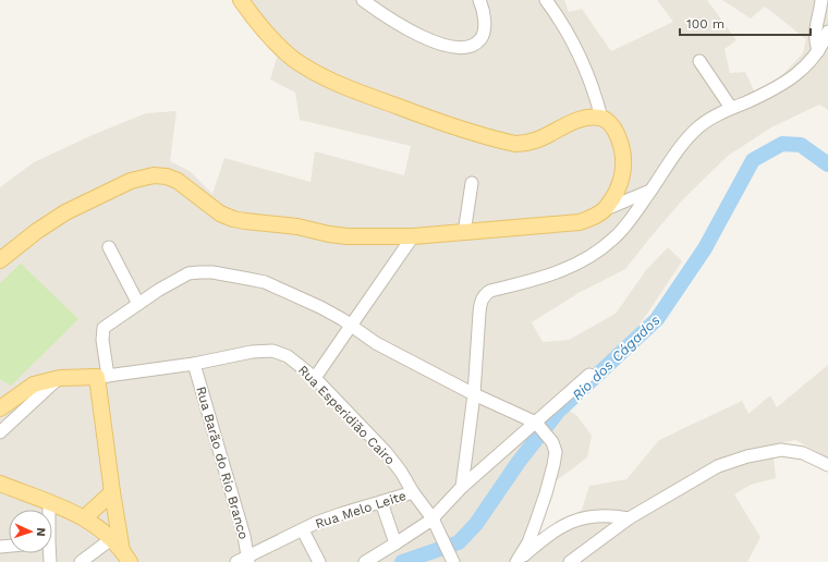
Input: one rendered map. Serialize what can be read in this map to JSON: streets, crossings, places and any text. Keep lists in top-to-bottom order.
{
  "streets": {
    "street": ["Rua Esperidião Cairo", "Rua Barão do Rio Branco", "Rua Melo Leite"]
  },
  "crossings": [
    ["Rua Esperidião Cairo", "Rua Barão do Rio Branco"],
    ["Rua Esperidião Cairo", "Rua Melo Leite"],
    ["Rua Barão do Rio Branco", "Rua Melo Leite"]
  ],
  "water": ["Rio dos Cágados"],
  "scale_bar": "100 m",
  "north": "right"
}
